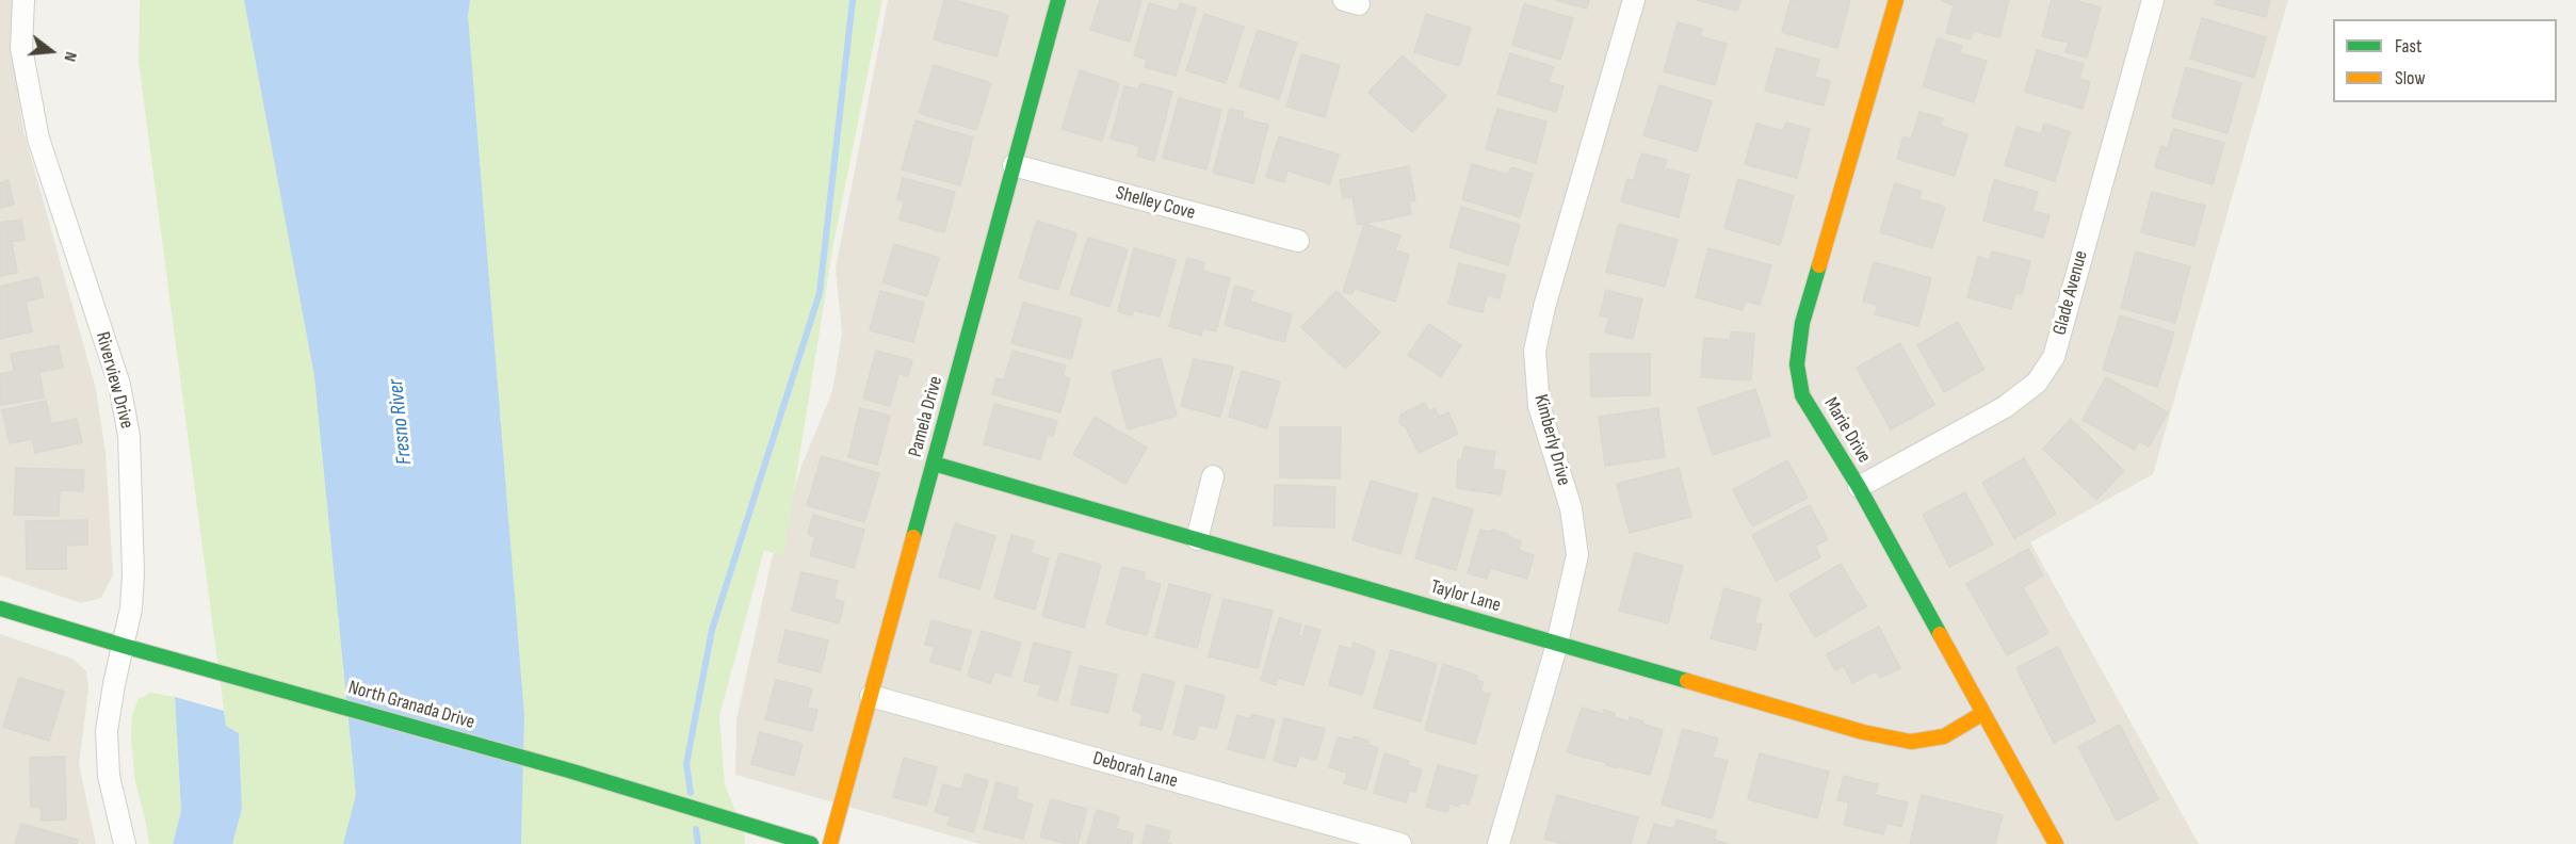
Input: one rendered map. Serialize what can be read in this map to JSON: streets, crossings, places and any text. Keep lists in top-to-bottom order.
{
  "streets": {
    "street": [
      "Shelley Cove",
      "Glade Avenue",
      "Riverview Drive",
      "Pamela Drive",
      "Marie Drive",
      "Kimberly Drive",
      "Taylor Lane",
      "North Granada Drive",
      "Deborah Lane"
    ]
  },
  "crossings": [
    ["Shelley Cove", "Pamela Drive"],
    ["Glade Avenue", "Marie Drive"],
    ["Riverview Drive", "North Granada Drive"],
    ["Pamela Drive", "Taylor Lane"],
    ["Pamela Drive", "Deborah Lane"],
    ["Marie Drive", "Taylor Lane"],
    ["Kimberly Drive", "Taylor Lane"]
  ],
  "water": ["Fresno River"],
  "legend": ["Fast", "Slow"],
  "north": "right"
}
